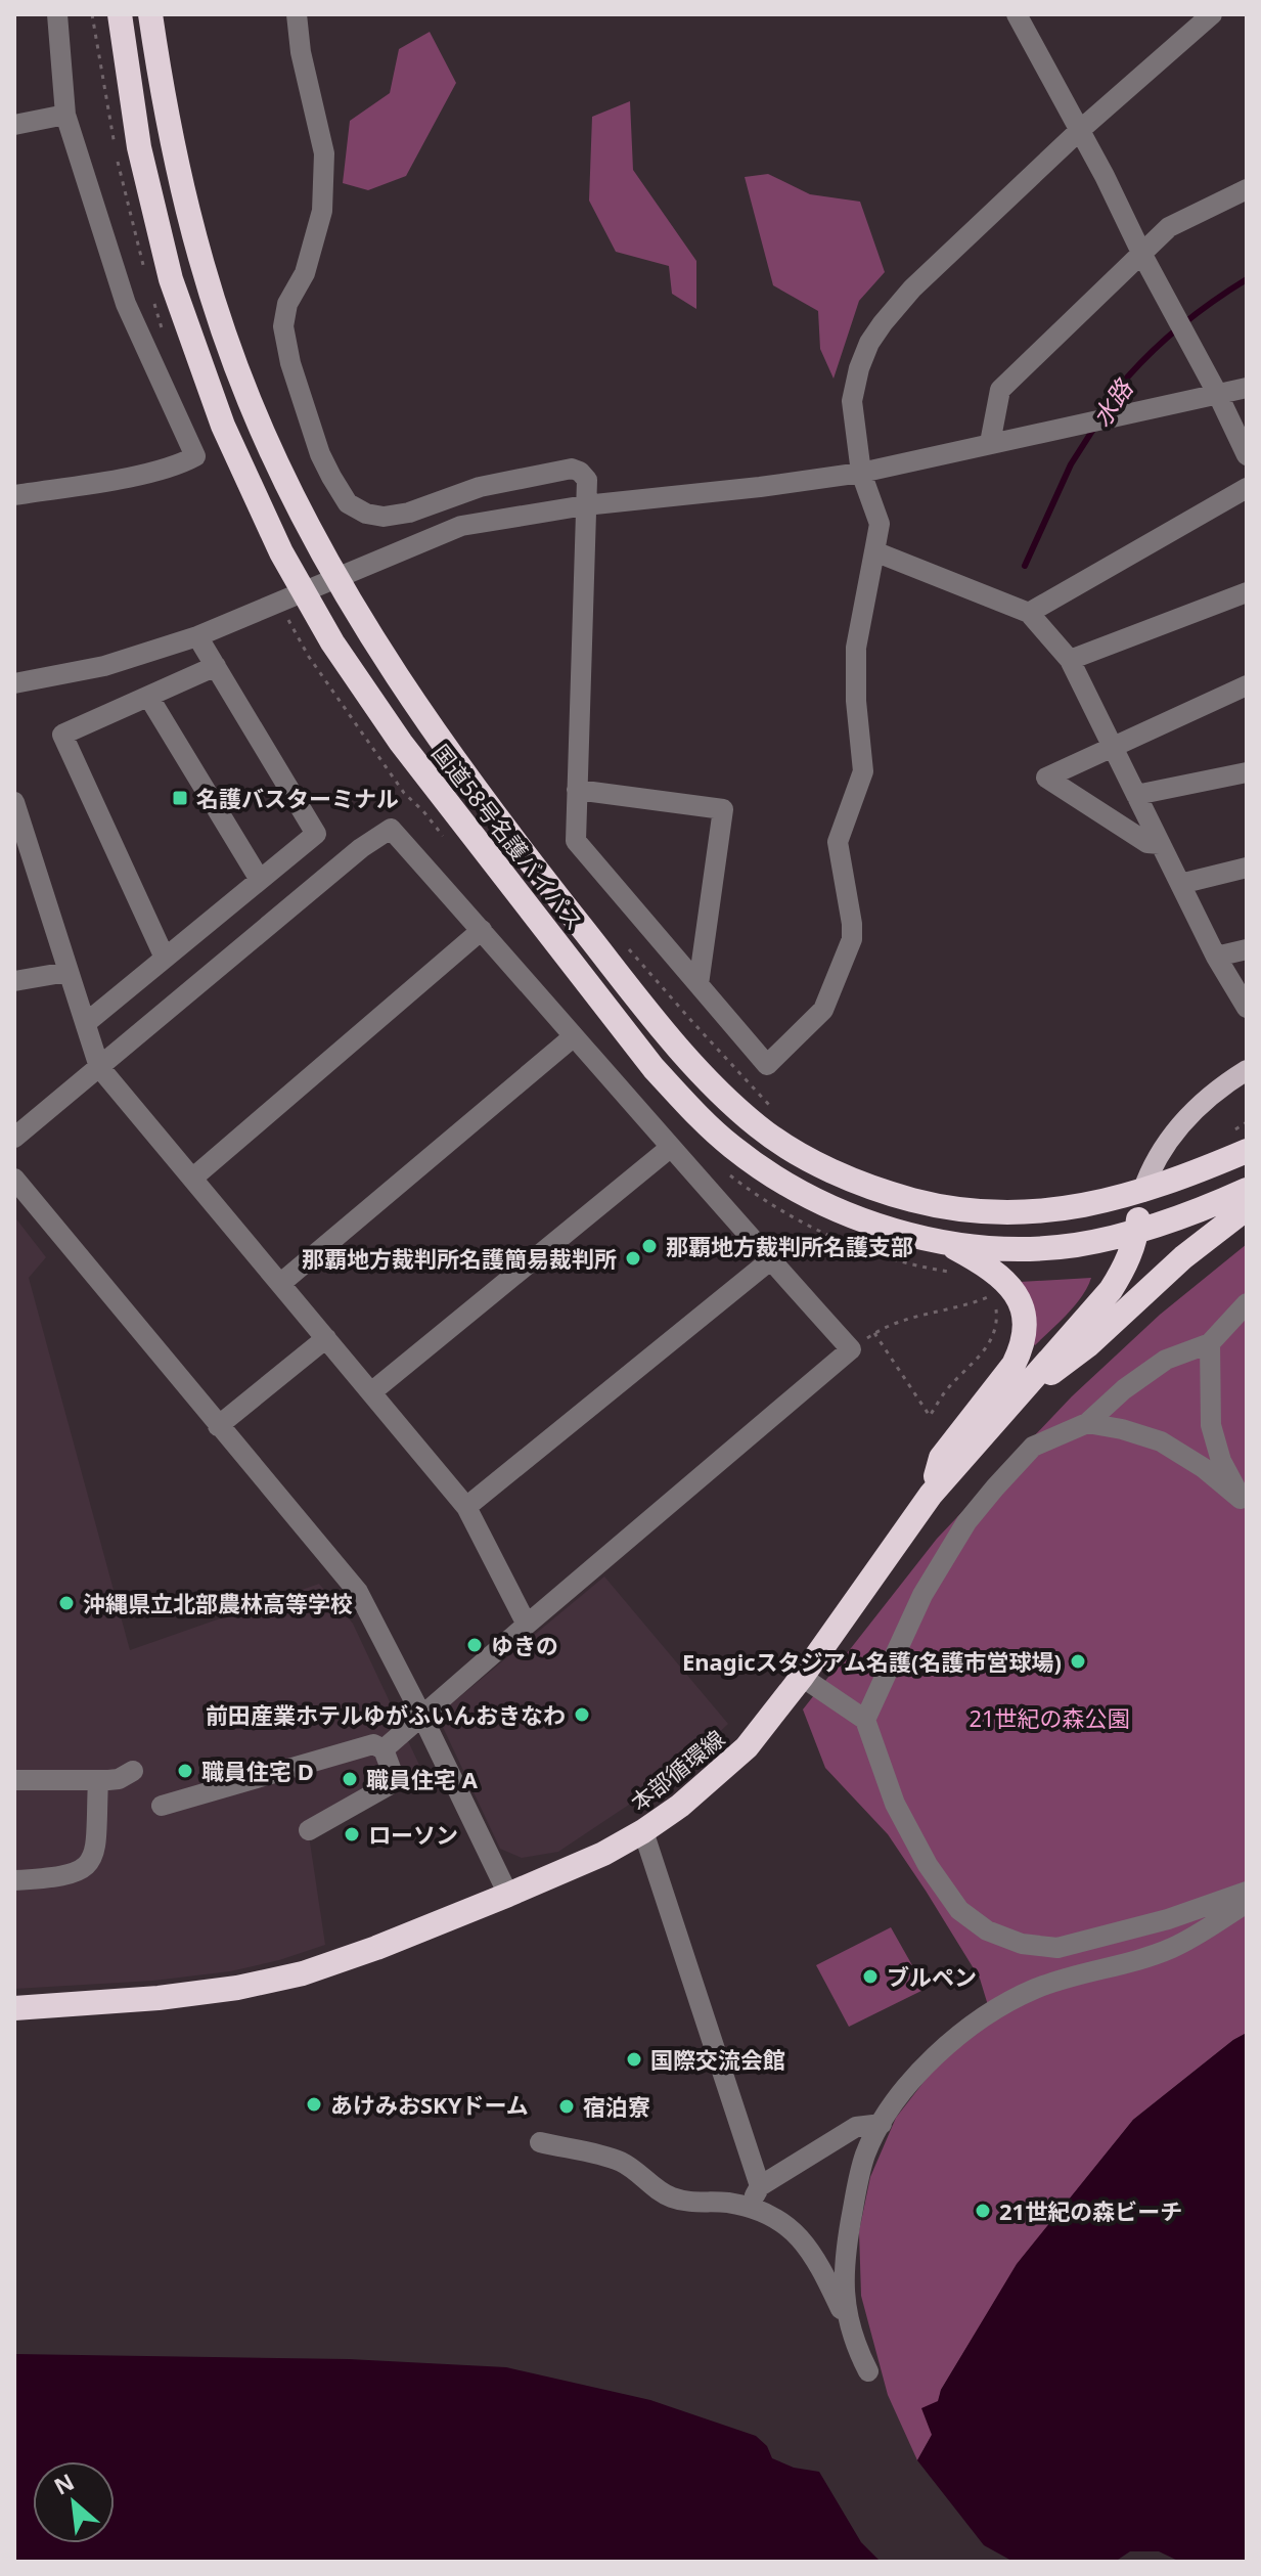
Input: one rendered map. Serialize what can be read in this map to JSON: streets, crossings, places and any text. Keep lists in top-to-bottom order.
{
  "streets": {
    "highway": ["国道58号名護バイパス", "本部循環線"]
  },
  "crossings": [
    ["国道58号名護バイパス", "本部循環線"]
  ],
  "water": ["水路"],
  "parks": ["21世紀の森公園"],
  "places": {
    "transit": ["名護バスターミナル"],
    "other": [
      "那覇地方裁判所名護支部",
      "那覇地方裁判所名護簡易裁判所",
      "沖縄県立北部農林高等学校",
      "ゆきの",
      "Enagicスタジアム名護(名護市営球場)",
      "前田産業ホテルゆがふいんおきなわ",
      "職員住宅 D",
      "職員住宅 A",
      "ローソン",
      "ブルペン",
      "国際交流会館",
      "あけみおSKYドーム",
      "宿泊寮",
      "21世紀の森ビーチ"
    ]
  },
  "north": "top left"
}
